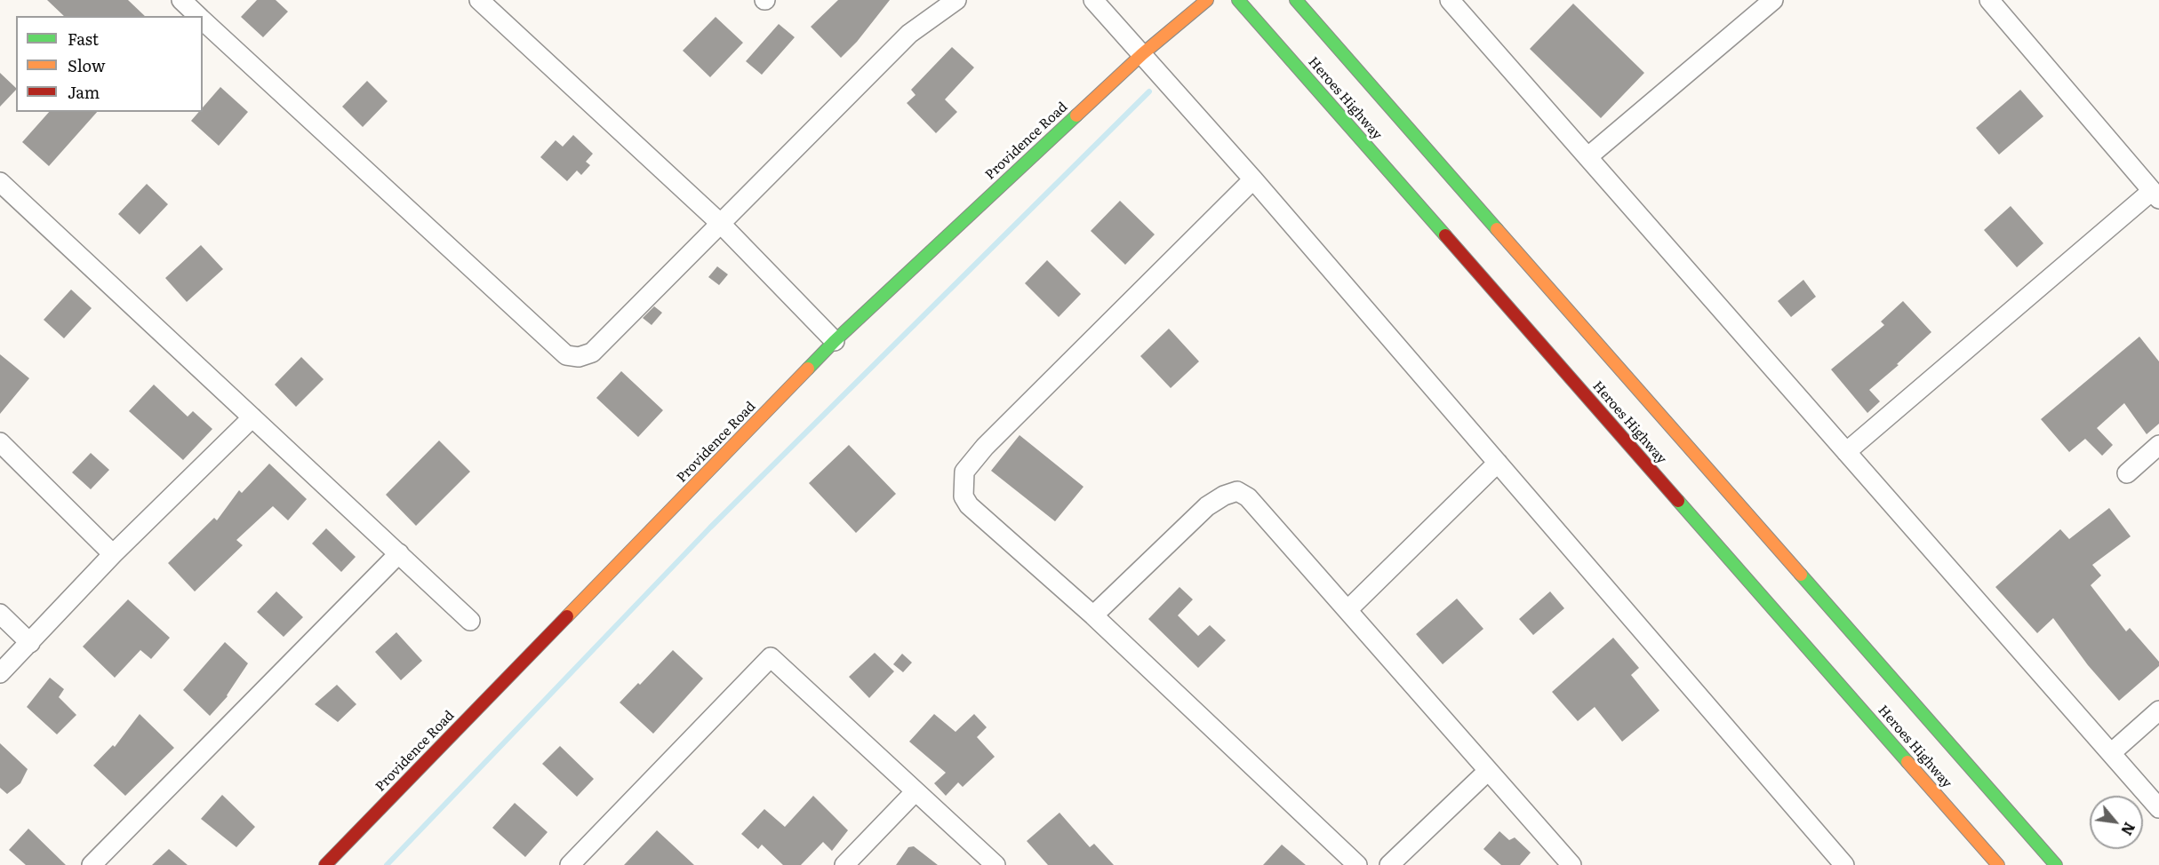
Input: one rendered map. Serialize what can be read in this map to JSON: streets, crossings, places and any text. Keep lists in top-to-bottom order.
{
  "streets": {
    "main road": ["Heroes Highway", "Providence Road"]
  },
  "legend": ["Fast", "Slow", "Jam"],
  "north": "bottom right"
}
